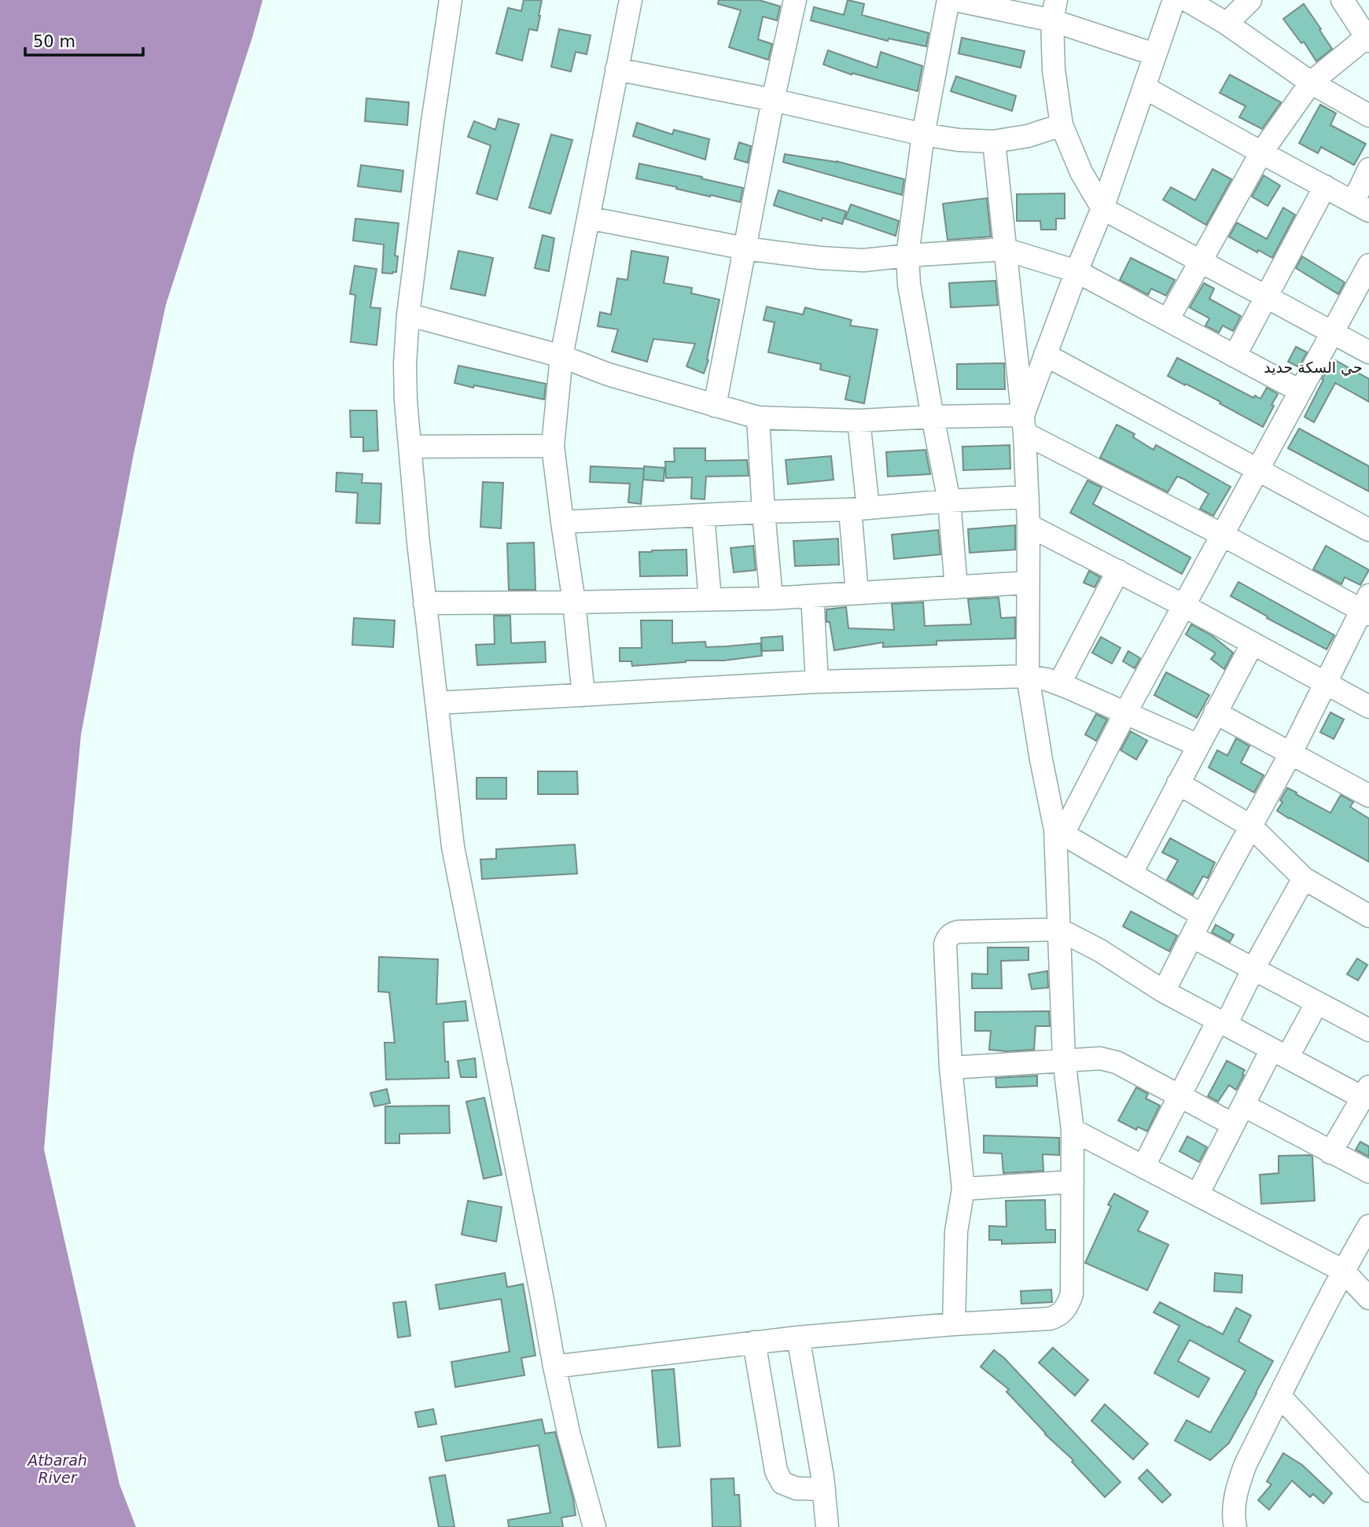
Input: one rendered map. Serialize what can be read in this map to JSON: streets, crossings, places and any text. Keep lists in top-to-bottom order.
{
  "districts": ["حي السكة حديد"],
  "water": ["Atbarah River"],
  "scale_bar": "50 m"
}
